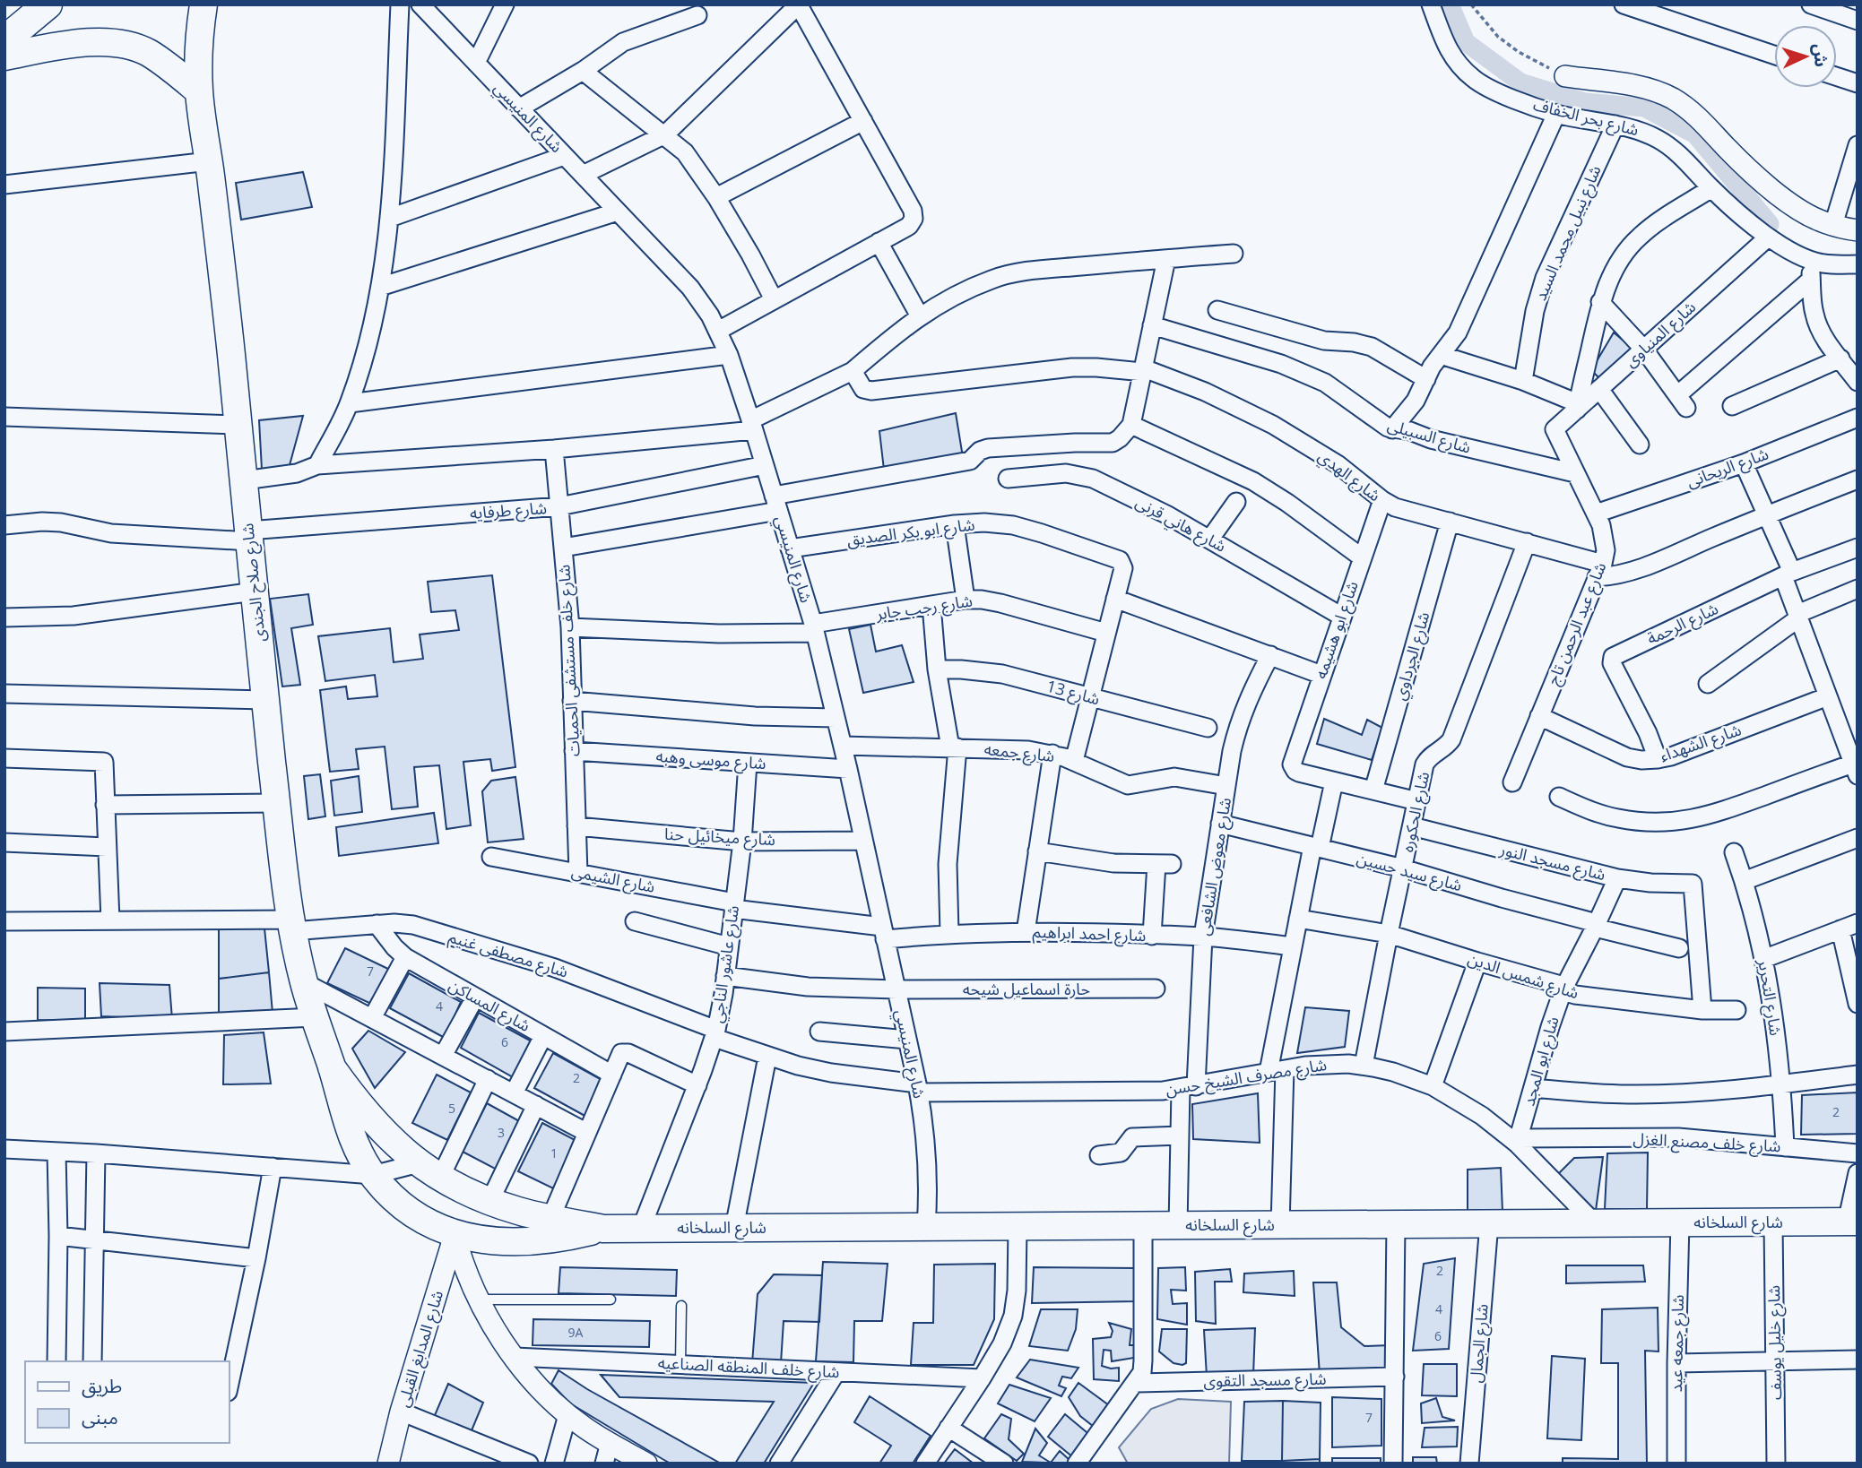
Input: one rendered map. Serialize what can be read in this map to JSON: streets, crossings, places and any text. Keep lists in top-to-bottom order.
{
  "streets": {
    "main road": ["شارع صلاح الجندى", "شارع السلخانه"],
    "street": [
      "شارع المنيسي",
      "شارع بحر الخفاف",
      "شارع نبيل محمد السيد",
      "شارع المنياوى",
      "شارع السبيلى",
      "شارع الريحانى",
      "شارع الهدي",
      "شارع طرفايه",
      "شارع هاني قرنى",
      "شارع ابو بكر الصديق",
      "شارع رجب جابر",
      "شارع عبد الرحمن تاج",
      "شارع الرحمة",
      "شارع ابو هشيمه",
      "شارع الجرداوي",
      "شارع خلف مستشفى الحميات",
      "شارع 13",
      "شارع الشهداء",
      "شارع جمعه",
      "شارع موسى وهبه",
      "شارع الحكوره",
      "شارع ميخائيل حنا",
      "شارع مسجد النور",
      "شارع معوض الشافعى",
      "شارع سيد حسين",
      "شارع الشيمى",
      "شارع احمد ابراهيم",
      "شارع مصطفى غنيم",
      "شارع عاشور الناجي",
      "شارع شمس الدين",
      "حارة اسماعيل شيحه",
      "شارع التحرير",
      "شارع المساكن",
      "شارع ابو المجد",
      "شارع مصرف الشيخ حسن",
      "شارع خلف مصنع الغزل",
      "شارع خليل يوسف",
      "شارع الجمال",
      "شارع جمعه عيد",
      "شارع المدابغ القبلى",
      "شارع خلف المنطقه الصناعيه",
      "شارع مسجد التقوى"
    ]
  },
  "crossings": [
    ["شارع المنيسي", "شارع طرفايه"],
    ["شارع المنيسي", "شارع ابو بكر الصديق"],
    ["شارع المنيسي", "شارع رجب جابر"],
    ["شارع المنيسي", "شارع جمعه"],
    ["شارع المنيسي", "شارع موسى وهبه"],
    ["شارع المنيسي", "شارع ميخائيل حنا"],
    ["شارع المنيسي", "شارع الشيمى"],
    ["شارع المنيسي", "شارع احمد ابراهيم"],
    ["شارع المنيسي", "حارة اسماعيل شيحه"],
    ["شارع المنيسي", "شارع مصرف الشيخ حسن"],
    ["شارع المنيسي", "شارع السلخانه"],
    ["شارع بحر الخفاف", "شارع نبيل محمد السيد"],
    ["شارع بحر الخفاف", "شارع المنياوى"],
    ["شارع المنياوى", "شارع عبد الرحمن تاج"],
    ["شارع السبيلى", "شارع عبد الرحمن تاج"],
    ["شارع الريحانى", "شارع عبد الرحمن تاج"],
    ["شارع الهدي", "شارع عبد الرحمن تاج"],
    ["شارع الهدي", "شارع ابو هشيمه"],
    ["شارع الهدي", "شارع الجرداوي"],
    ["شارع الهدي", "شارع الحكوره"],
    ["شارع طرفايه", "شارع صلاح الجندى"],
    ["شارع طرفايه", "شارع خلف مستشفى الحميات"],
    ["شارع هاني قرنى", "شارع ابو هشيمه"],
    ["شارع ابو بكر الصديق", "شارع رجب جابر"],
    ["شارع ابو بكر الصديق", "شارع 13"],
    ["شارع ابو بكر الصديق", "شارع جمعه"],
    ["شارع صلاح الجندى", "شارع مصطفى غنيم"],
    ["شارع صلاح الجندى", "شارع السلخانه"],
    ["شارع صلاح الجندى", "شارع المدابغ القبلى"],
    ["شارع رجب جابر", "شارع خلف مستشفى الحميات"],
    ["شارع عبد الرحمن تاج", "شارع الشهداء"],
    ["شارع الرحمة", "شارع الشهداء"],
    ["شارع خلف مستشفى الحميات", "شارع موسى وهبه"],
    ["شارع خلف مستشفى الحميات", "شارع ميخائيل حنا"],
    ["شارع خلف مستشفى الحميات", "شارع الشيمى"],
    ["شارع جمعه", "شارع معوض الشافعى"],
    ["شارع موسى وهبه", "شارع عاشور الناجي"],
    ["شارع الحكوره", "شارع مسجد النور"],
    ["شارع الحكوره", "شارع سيد حسين"],
    ["شارع الحكوره", "شارع شمس الدين"],
    ["شارع الحكوره", "شارع مصرف الشيخ حسن"],
    ["شارع ميخائيل حنا", "شارع عاشور الناجي"],
    ["شارع مسجد النور", "شارع شمس الدين"],
    ["شارع مسجد النور", "شارع ابو المجد"],
    ["شارع معوض الشافعى", "شارع سيد حسين"],
    ["شارع معوض الشافعى", "شارع احمد ابراهيم"],
    ["شارع معوض الشافعى", "شارع مصرف الشيخ حسن"],
    ["شارع معوض الشافعى", "شارع السلخانه"],
    ["شارع سيد حسين", "شارع ابو المجد"],
    ["شارع الشيمى", "شارع احمد ابراهيم"],
    ["شارع الشيمى", "شارع عاشور الناجي"],
    ["شارع مصطفى غنيم", "شارع عاشور الناجي"],
    ["شارع مصطفى غنيم", "شارع المساكن"],
    ["شارع مصطفى غنيم", "شارع مصرف الشيخ حسن"],
    ["شارع عاشور الناجي", "حارة اسماعيل شيحه"],
    ["شارع عاشور الناجي", "شارع السلخانه"],
    ["شارع شمس الدين", "شارع ابو المجد"],
    ["شارع التحرير", "شارع خلف مصنع الغزل"],
    ["شارع ابو المجد", "شارع مصرف الشيخ حسن"],
    ["شارع ابو المجد", "شارع خلف مصنع الغزل"],
    ["شارع مصرف الشيخ حسن", "شارع خلف مصنع الغزل"],
    ["شارع مصرف الشيخ حسن", "شارع السلخانه"],
    ["شارع السلخانه", "شارع خليل يوسف"],
    ["شارع السلخانه", "شارع الجمال"],
    ["شارع السلخانه", "شارع جمعه عيد"]
  ],
  "house_numbers": [
    "7",
    "4",
    "6",
    "2",
    "5",
    "2",
    "3",
    "1",
    "2",
    "4",
    "9A",
    "6",
    "7"
  ],
  "legend": ["طريق", "مبنى"],
  "north": "right"
}
